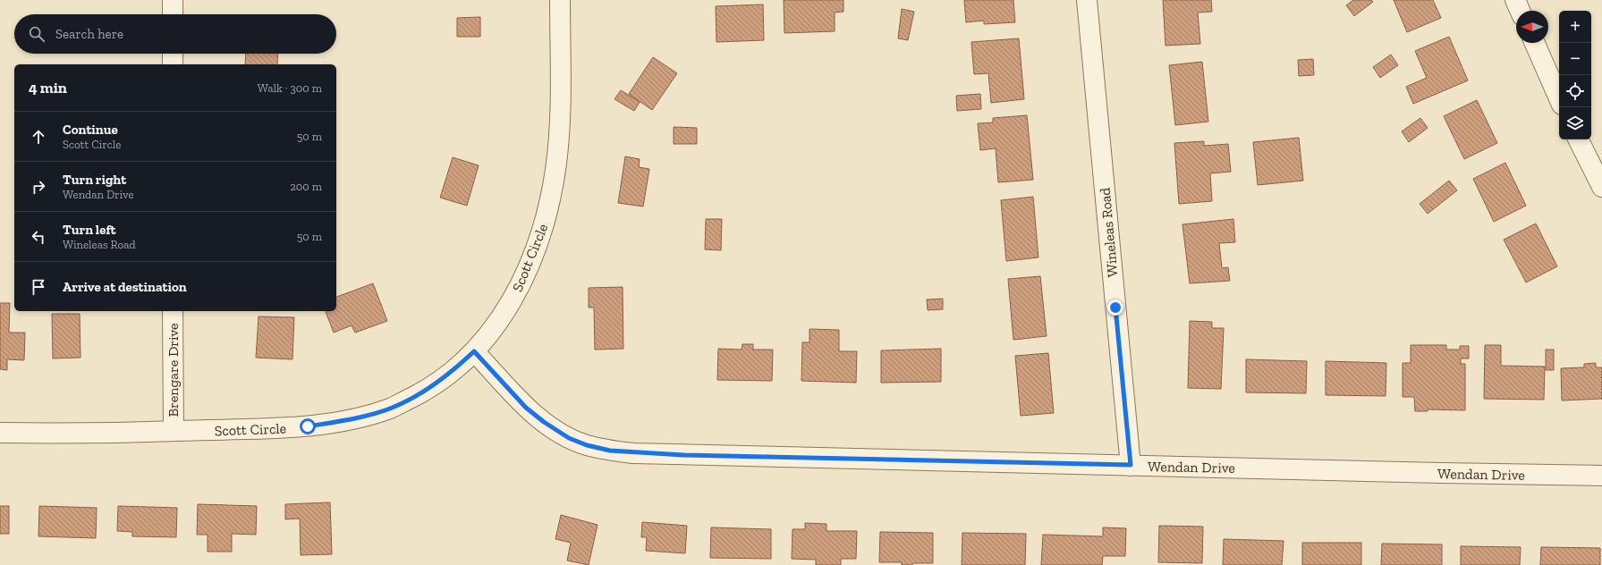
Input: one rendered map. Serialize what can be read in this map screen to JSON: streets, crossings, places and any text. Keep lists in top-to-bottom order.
{
  "streets": {
    "street": [
      "Wineleas Road",
      "Scott Circle",
      "Brengare Drive",
      "Wendan Drive"
    ]
  },
  "crossings": [
    ["Wineleas Road", "Wendan Drive"],
    ["Scott Circle", "Brengare Drive"],
    ["Scott Circle", "Wendan Drive"]
  ],
  "north": "left",
  "page": {
    "map_buttons": ["+", "−"],
    "search": "Search here",
    "heading": ["4 min", "Walk · 300 m"],
    "list": [
      ["Continue", "Scott Circle", "50 m"],
      ["Turn right", "Wendan Drive", "200 m"],
      ["Turn left", "Wineleas Road", "50 m"],
      "Arrive at destination"
    ]
  }
}
